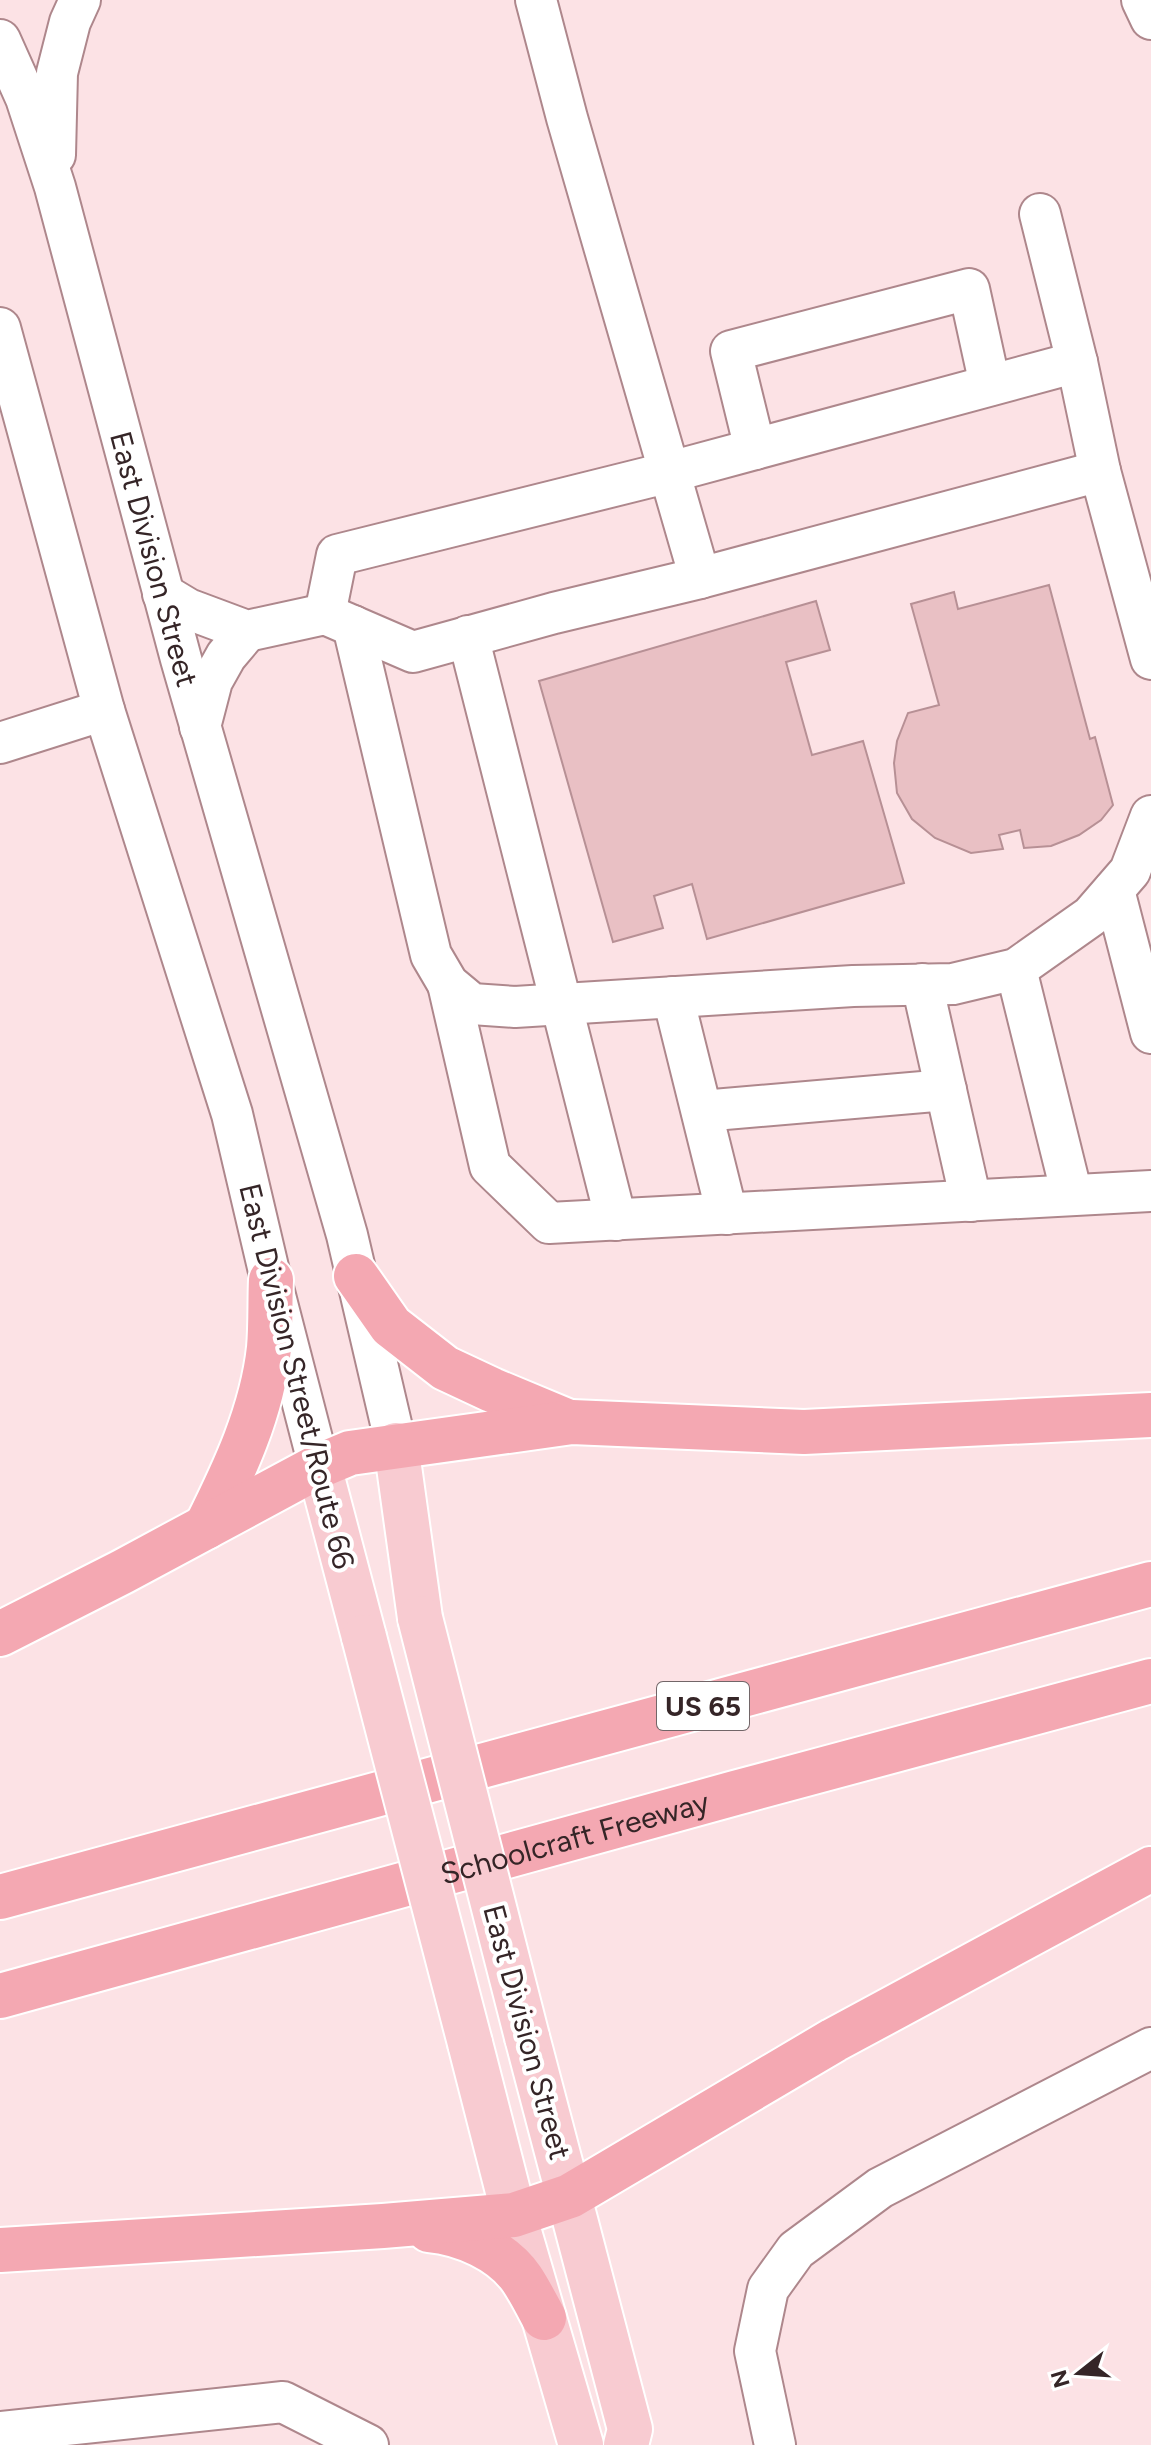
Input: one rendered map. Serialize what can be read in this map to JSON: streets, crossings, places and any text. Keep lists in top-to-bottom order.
{
  "streets": {
    "highway": ["US 65", "Schoolcraft Freeway"],
    "main road": ["East Division Street", "East Division Street/Route 66"]
  },
  "crossings": [
    ["East Division Street", "East Division Street/Route 66"]
  ],
  "north": "left"
}
